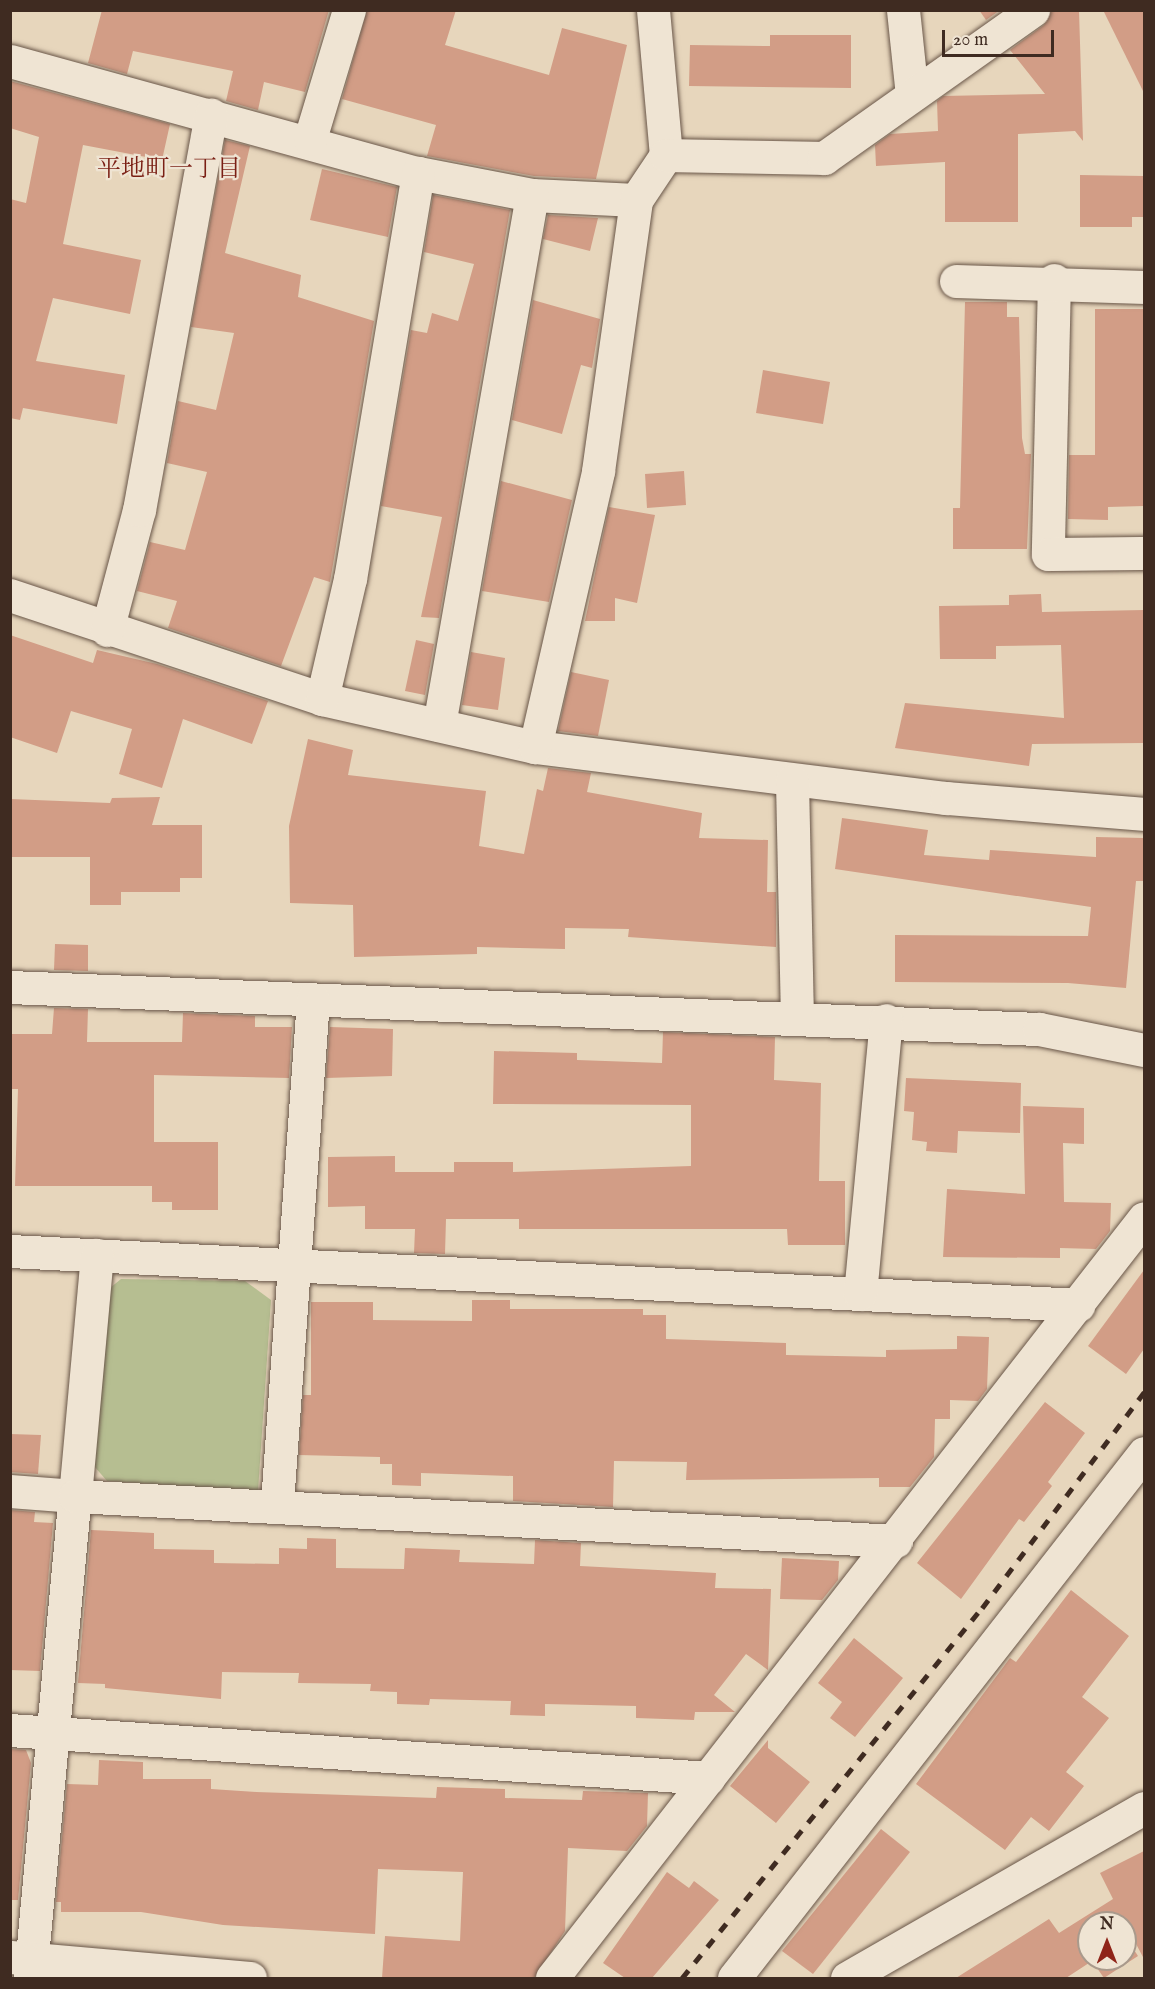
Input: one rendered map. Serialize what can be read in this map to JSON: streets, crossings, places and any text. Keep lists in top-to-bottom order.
{
  "districts": ["平地町一丁目"],
  "scale_bar": "20 m",
  "north": "top"
}
